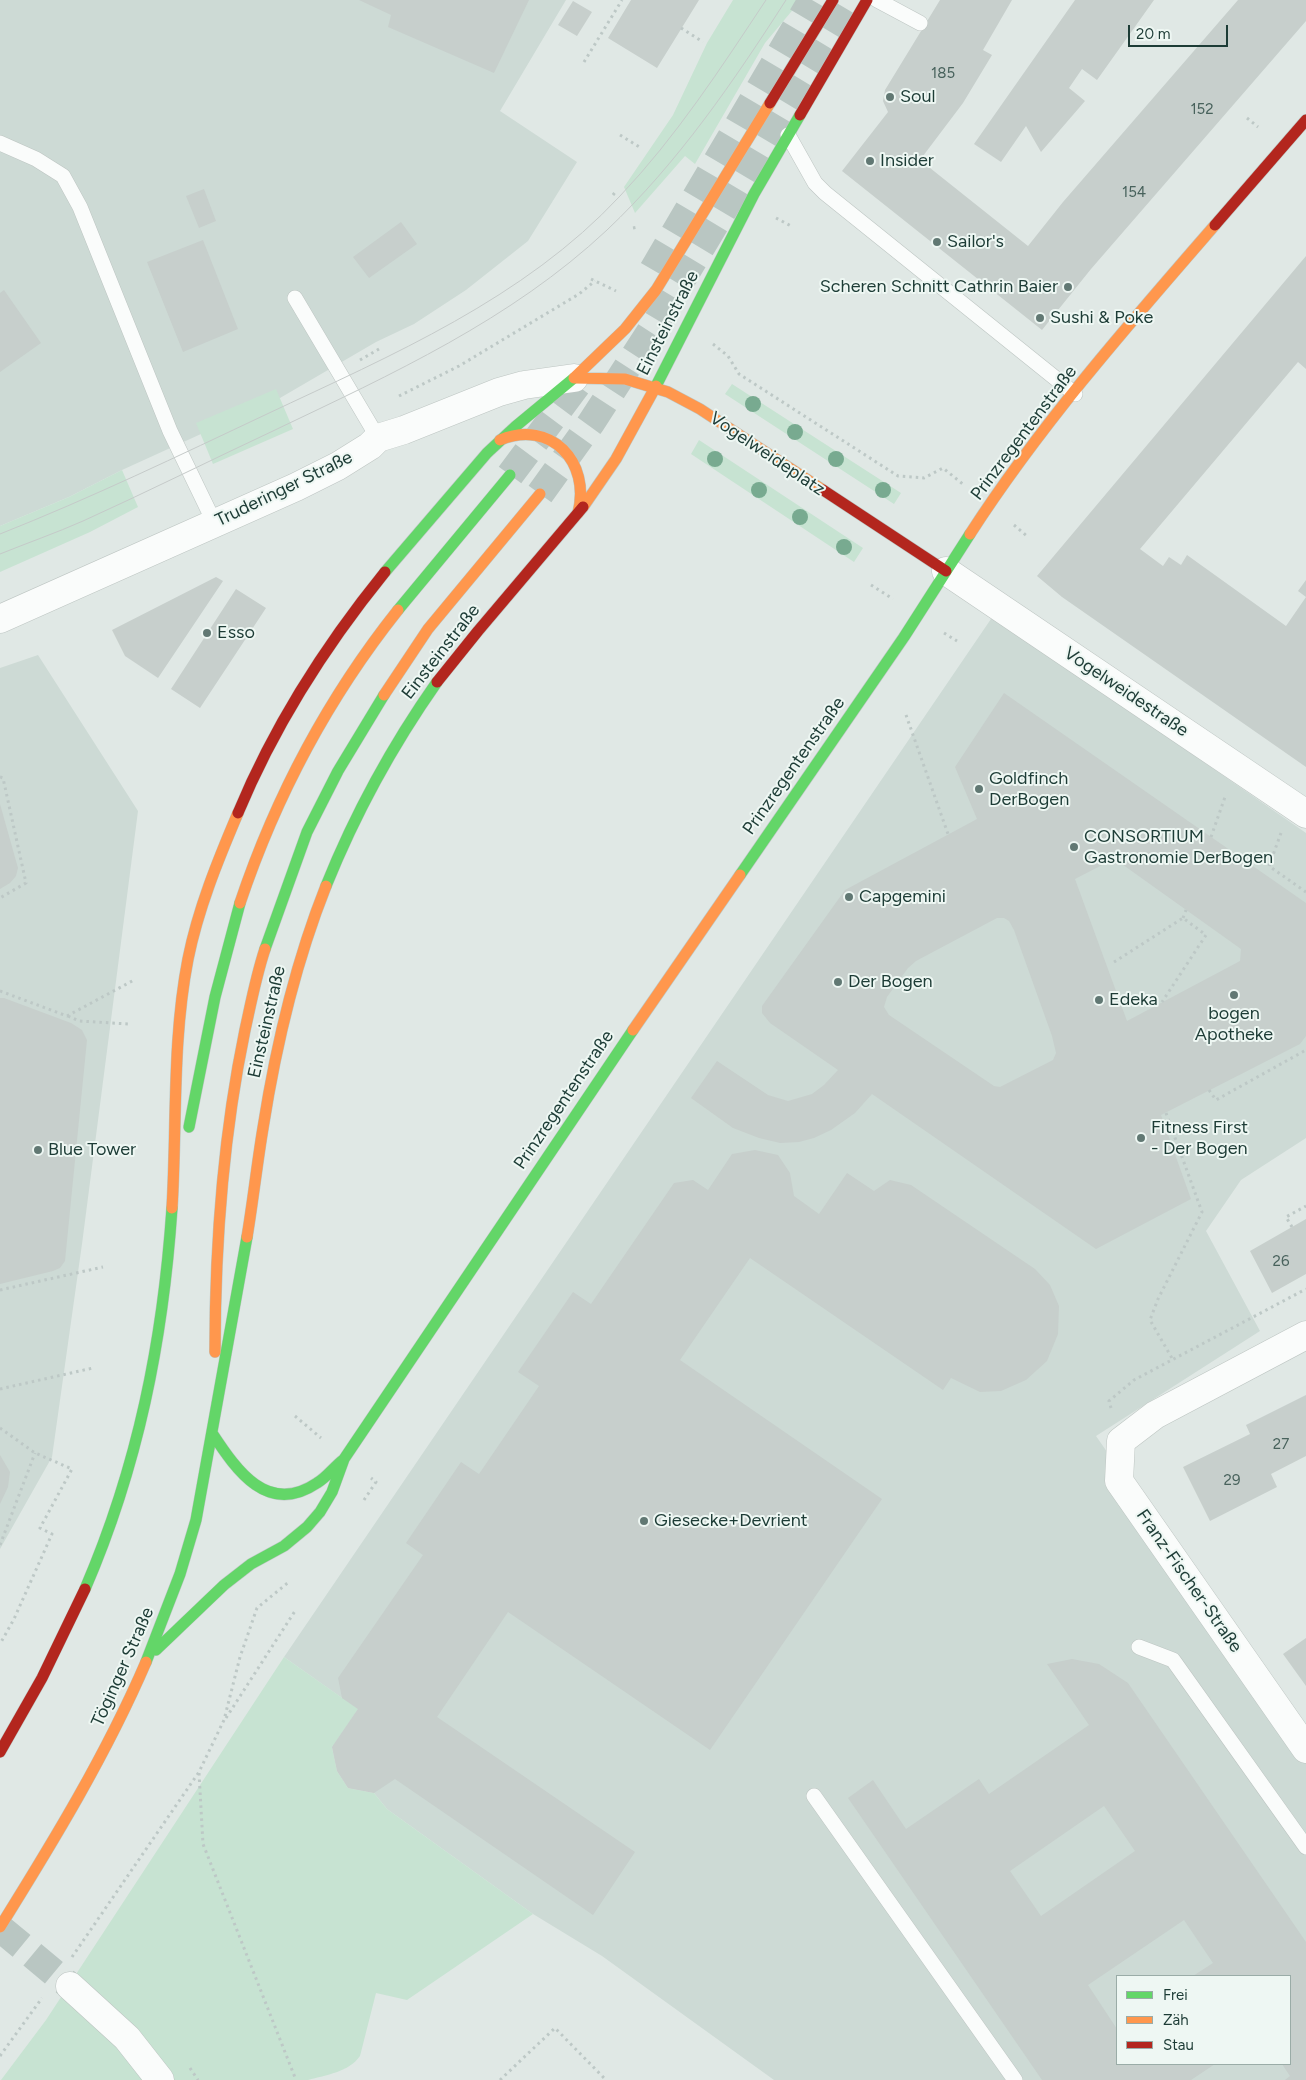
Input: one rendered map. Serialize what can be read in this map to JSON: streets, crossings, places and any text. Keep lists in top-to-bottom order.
{
  "streets": {
    "main road": [
      "Einsteinstraße",
      "Prinzregentenstraße",
      "Vogelweideplatz",
      "Töginger Straße"
    ],
    "street": ["Truderinger Straße", "Vogelweidestraße", "Franz-Fischer-Straße"]
  },
  "crossings": [
    ["Einsteinstraße", "Vogelweideplatz"],
    ["Einsteinstraße", "Truderinger Straße"],
    ["Einsteinstraße", "Töginger Straße"],
    ["Prinzregentenstraße", "Vogelweideplatz"],
    ["Prinzregentenstraße", "Vogelweidestraße"],
    ["Vogelweideplatz", "Truderinger Straße"],
    ["Vogelweideplatz", "Vogelweidestraße"]
  ],
  "places": [
    "Soul",
    "Insider",
    "Sailor's",
    "Scheren Schnitt Cathrin Baier",
    "Sushi & Poke",
    "Esso",
    "Goldfinch DerBogen",
    "CONSORTIUM Gastronomie DerBogen",
    "Capgemini",
    "Der Bogen",
    "bogen Apotheke",
    "Edeka",
    "Fitness First - Der Bogen",
    "Blue Tower",
    "Giesecke+Devrient"
  ],
  "house_numbers": [
    "185",
    "152",
    "154",
    "26",
    "27",
    "29"
  ],
  "legend": ["Frei", "Zäh", "Stau"],
  "scale_bar": "20 m"
}
